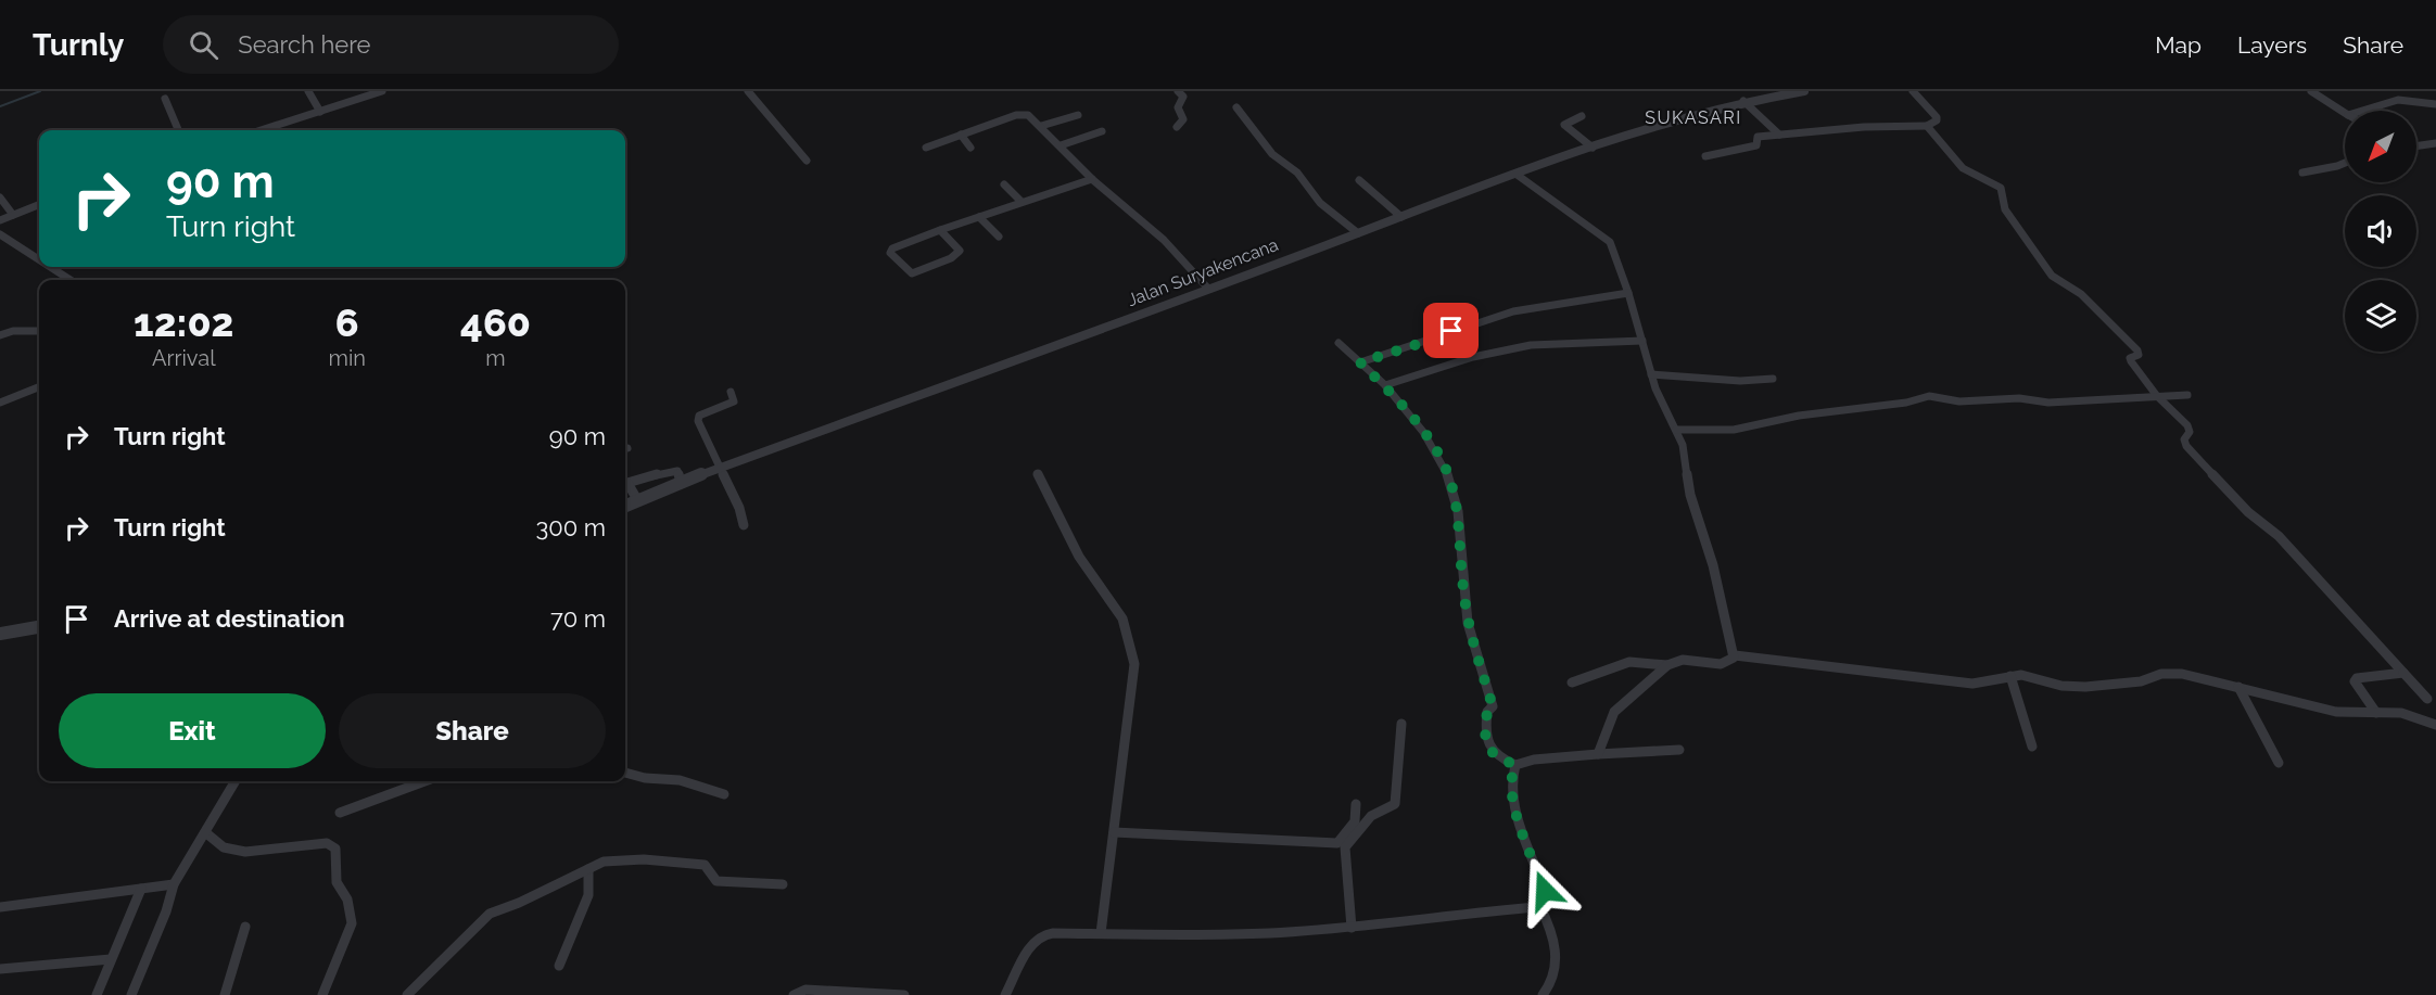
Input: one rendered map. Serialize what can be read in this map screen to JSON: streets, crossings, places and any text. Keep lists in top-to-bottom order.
{
  "streets": {
    "street": ["Jalan Suryakencana"]
  },
  "districts": ["SUKASARI"],
  "north": "bottom left",
  "page": {
    "header": "Turnly",
    "search": "Search here",
    "nav": ["Map", "Layers", "Share"],
    "turn": ["90 m", "Turn right"],
    "eta": [
      "12:02",
      "Arrival",
      "6",
      "min",
      "460",
      "m"
    ],
    "list": [
      {
        "name": "Turn right",
        "value": "90 m"
      },
      {
        "name": "Turn right",
        "value": "300 m"
      },
      {
        "name": "Arrive at destination",
        "value": "70 m"
      }
    ],
    "buttons": ["Exit", "Share"]
  }
}
